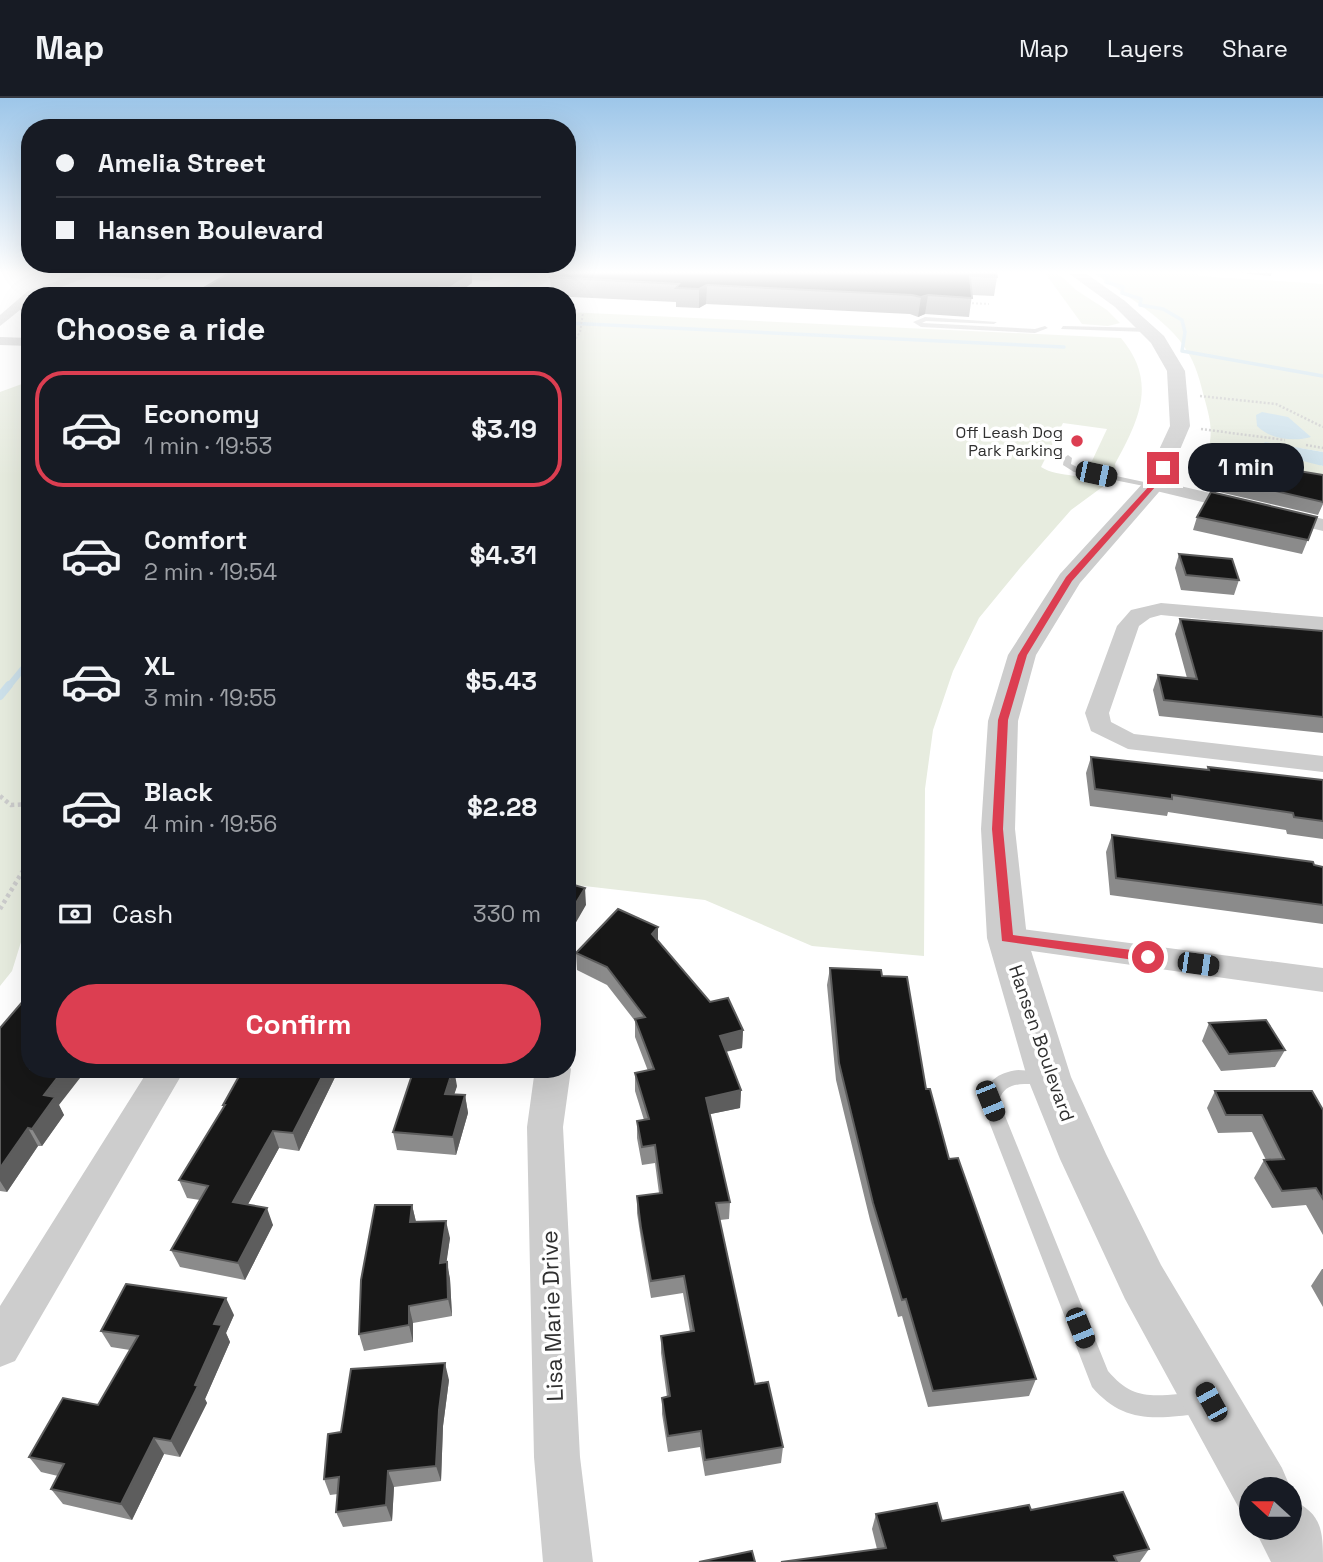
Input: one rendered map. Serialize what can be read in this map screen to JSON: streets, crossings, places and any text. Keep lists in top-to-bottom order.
{
  "streets": {
    "street": ["Hansen Boulevard", "Lisa Marie Drive"]
  },
  "places": ["Off Leash Dog Park Parking"],
  "north": "left",
  "page": {
    "header": "Map",
    "nav": ["Map", "Layers", "Share"],
    "banner": ["Amelia Street", "Hansen Boulevard"],
    "heading": "Choose a ride",
    "list": [
      {
        "name": "Economy",
        "note": "1 min · 19:53",
        "value": "$3.19"
      },
      {
        "name": "Comfort",
        "note": "2 min · 19:54",
        "value": "$4.31"
      },
      {
        "name": "XL",
        "note": "3 min · 19:55",
        "value": "$5.43"
      },
      {
        "name": "Black",
        "note": "4 min · 19:56",
        "value": "$2.28"
      }
    ],
    "bubble": "1 min",
    "pay": ["Cash", "330 m"],
    "buttons": "Confirm"
  }
}
